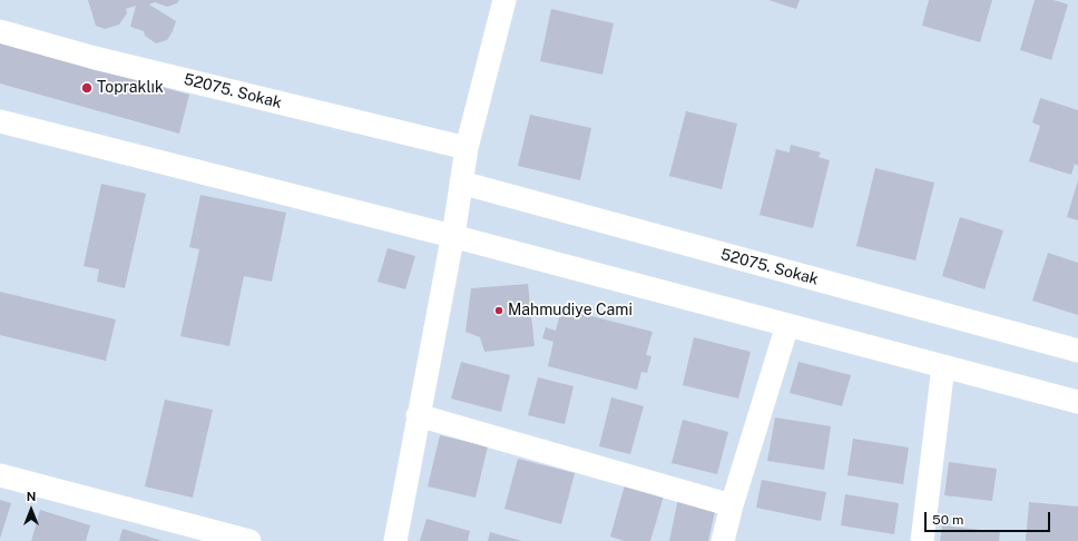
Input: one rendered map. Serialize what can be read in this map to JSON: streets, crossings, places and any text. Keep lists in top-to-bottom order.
{
  "streets": {
    "street": ["52075. Sokak"]
  },
  "places": ["Topraklık", "Mahmudiye Cami"],
  "scale_bar": "50 m",
  "north": "top"
}
